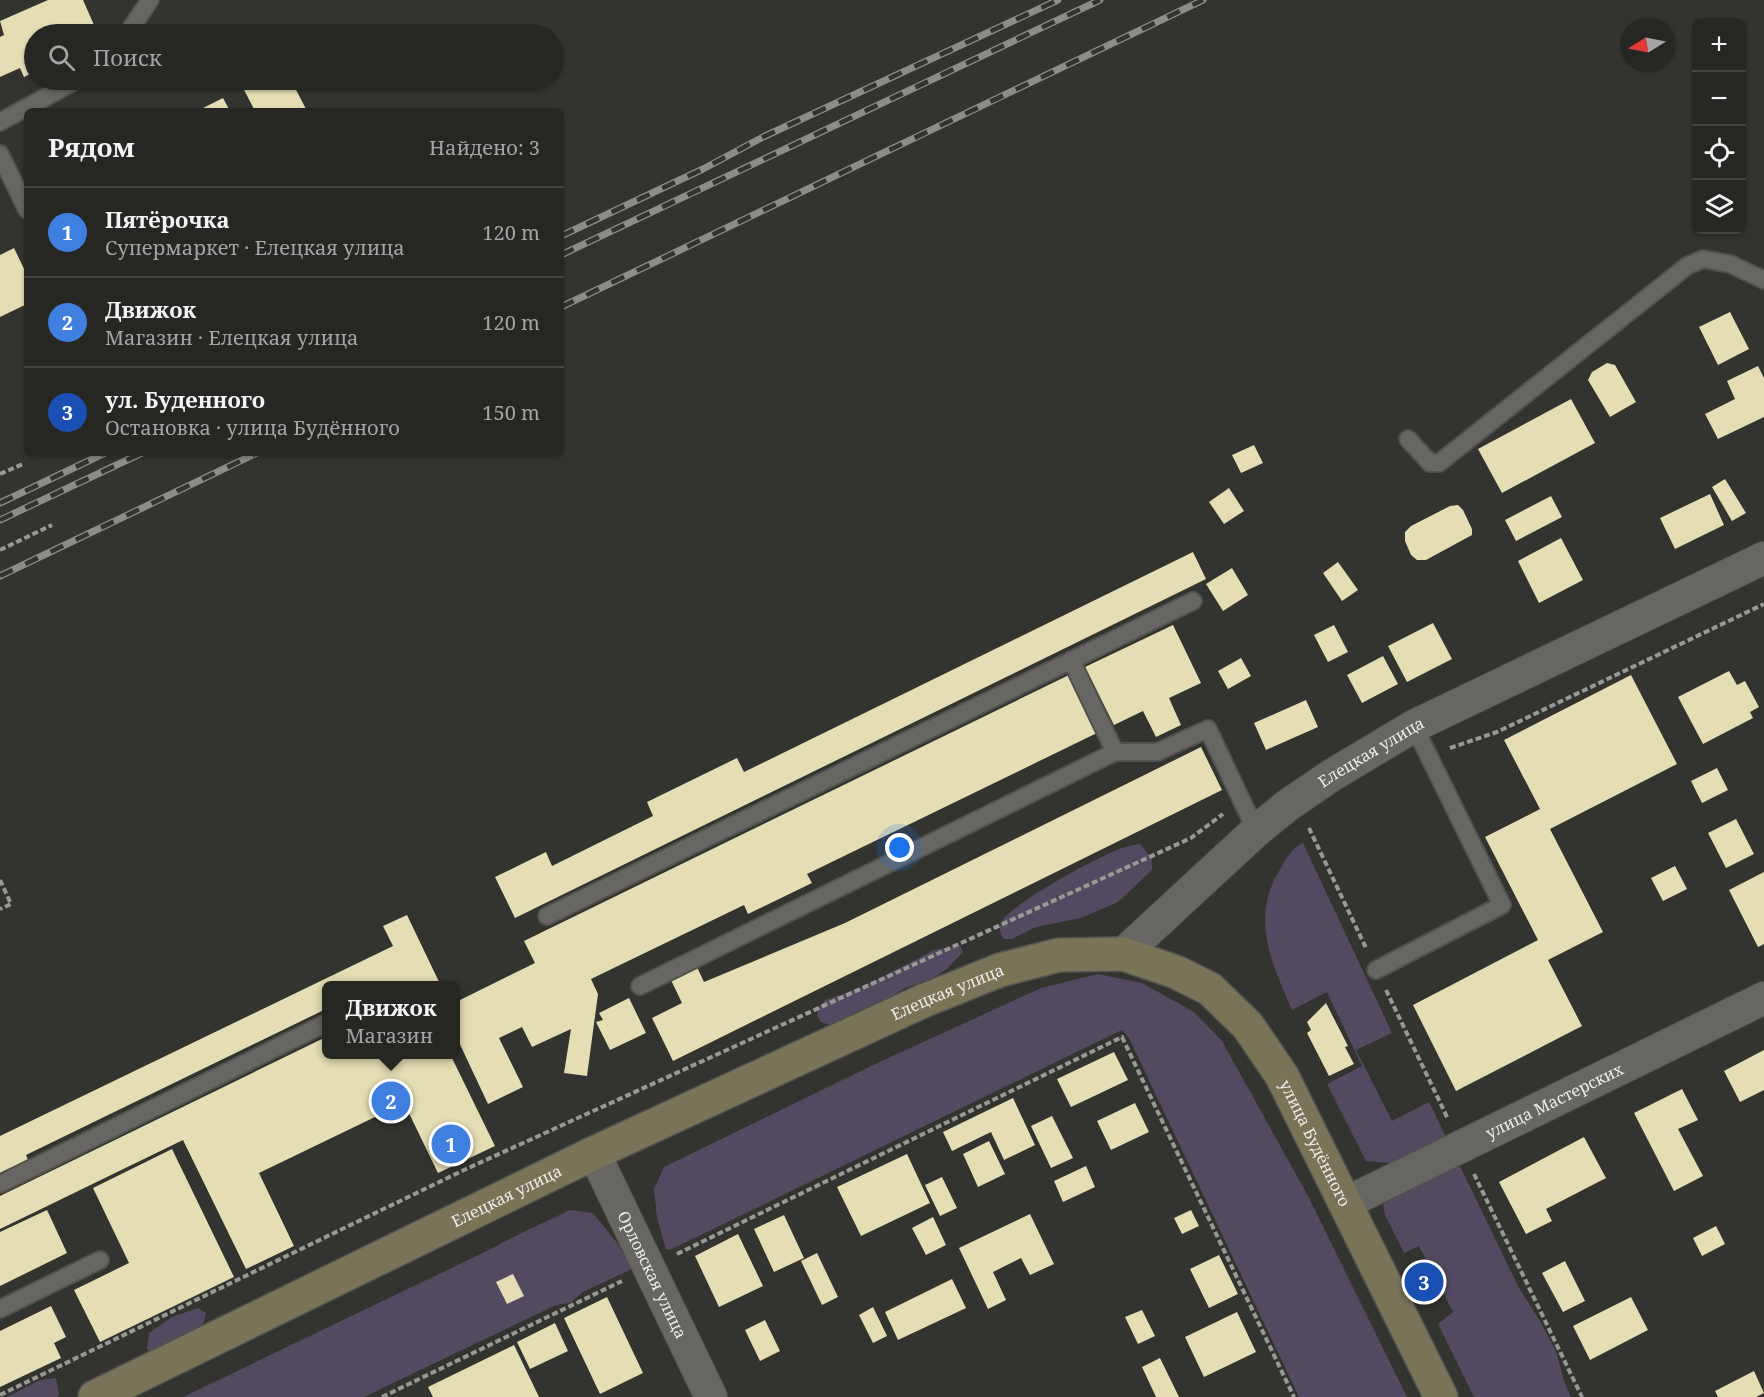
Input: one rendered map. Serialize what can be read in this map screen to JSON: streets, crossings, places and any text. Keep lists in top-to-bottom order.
{
  "streets": {
    "main road": ["Елецкая улица", "улица Будённого"],
    "street": ["улица Мастерских", "Орловская улица"]
  },
  "crossings": [
    ["Елецкая улица", "улица Будённого"],
    ["Елецкая улица", "Орловская улица"],
    ["улица Мастерских", "улица Будённого"]
  ],
  "north": "left",
  "page": {
    "map_buttons": ["+", "−"],
    "search": "Поиск",
    "heading": ["Рядом", "Найдено: 3"],
    "list": [
      {
        "mark": "1",
        "name": "Пятёрочка",
        "note": "Супермаркет · Елецкая улица",
        "value": "120 m"
      },
      {
        "mark": "2",
        "name": "Движок",
        "note": "Магазин · Елецкая улица",
        "value": "120 m"
      },
      {
        "mark": "3",
        "name": "ул. Буденного",
        "note": "Остановка · улица Будённого",
        "value": "150 m"
      }
    ],
    "popup": ["Движок", "Магазин"],
    "pins": ["2", "1", "3"]
  }
}
